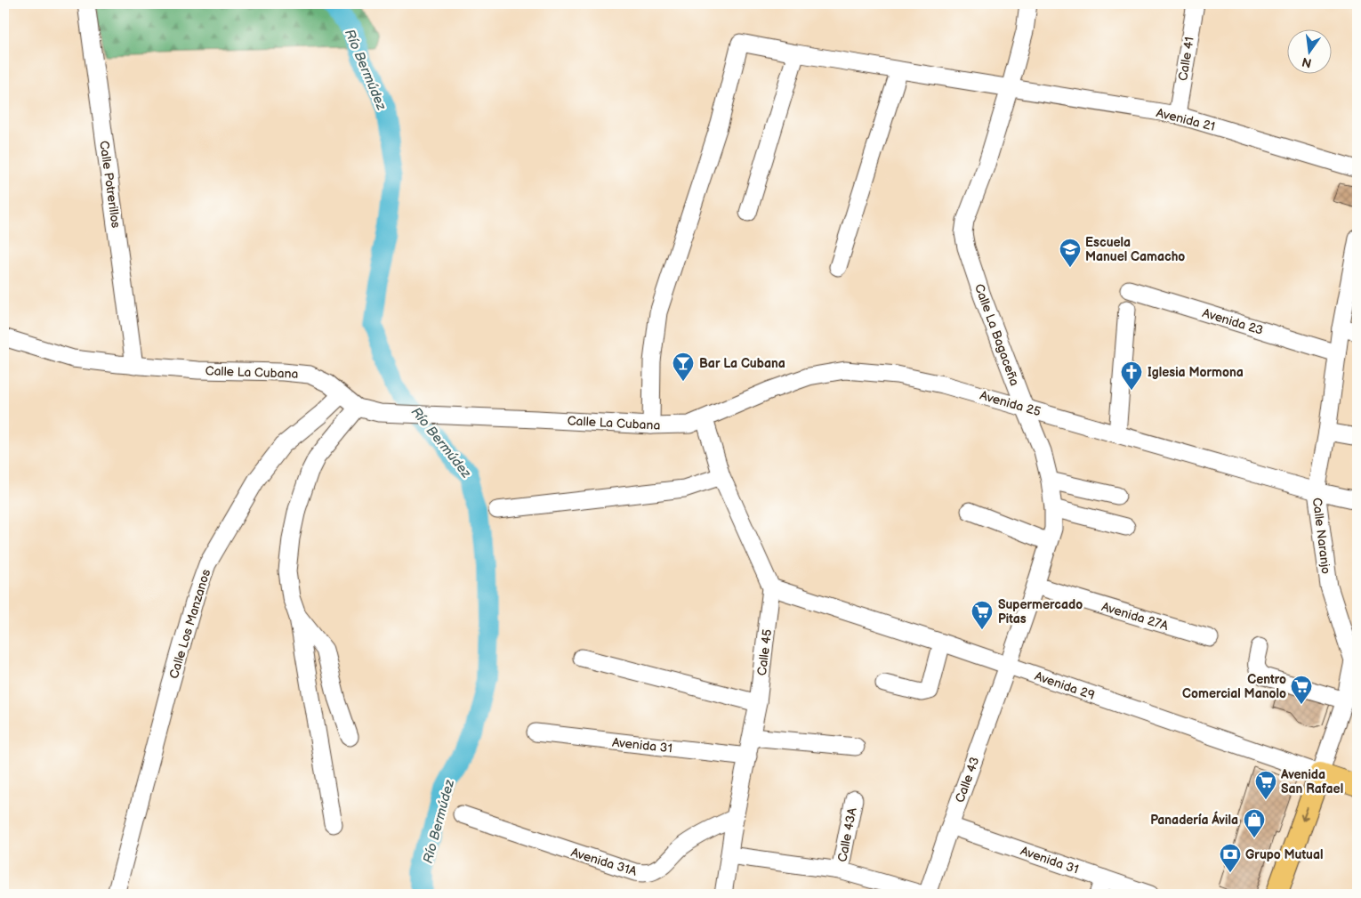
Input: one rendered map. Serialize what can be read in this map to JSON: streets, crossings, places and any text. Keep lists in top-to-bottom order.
{
  "streets": {
    "main road": ["Avenida 29"],
    "street": [
      "Calle 41",
      "Avenida 21",
      "Calle Potrerillos",
      "Avenida 23",
      "Calle La Bagaceña",
      "Calle La Cubana",
      "Avenida 25",
      "Calle Naranjo",
      "Avenida 27A",
      "Calle Los Manzanos",
      "Calle 45",
      "Avenida 31",
      "Calle 43",
      "Calle 43A",
      "Avenida 31A"
    ]
  },
  "crossings": [
    ["Calle 41", "Avenida 21"],
    ["Avenida 21", "Calle La Bagaceña"],
    ["Avenida 21", "Calle La Cubana"],
    ["Calle Potrerillos", "Calle La Cubana"],
    ["Avenida 23", "Calle Naranjo"],
    ["Calle La Bagaceña", "Avenida 25"],
    ["Calle La Bagaceña", "Avenida 27A"],
    ["Calle La Bagaceña", "Avenida 29"],
    ["Calle La Bagaceña", "Calle 43"],
    ["Calle La Cubana", "Avenida 25"],
    ["Calle La Cubana", "Calle Los Manzanos"],
    ["Avenida 25", "Calle Naranjo"],
    ["Calle Naranjo", "Avenida 29"],
    ["Calle 45", "Avenida 29"],
    ["Calle 45", "Avenida 31"],
    ["Calle 45", "Avenida 31A"],
    ["Avenida 29", "Calle 43"],
    ["Avenida 31", "Calle 43"]
  ],
  "water": ["Río Bermúdez"],
  "places": {
    "school or university": ["Escuela Manuel Camacho"],
    "bar": ["Bar La Cubana"],
    "church": ["Iglesia Mormona"],
    "supermarket": ["Supermercado Pitas", "Centro Comercial Manolo", "Avenida San Rafael"],
    "shop": ["Panadería Ávila"],
    "bank": ["Grupo Mutual"]
  },
  "north": "bottom"
}
